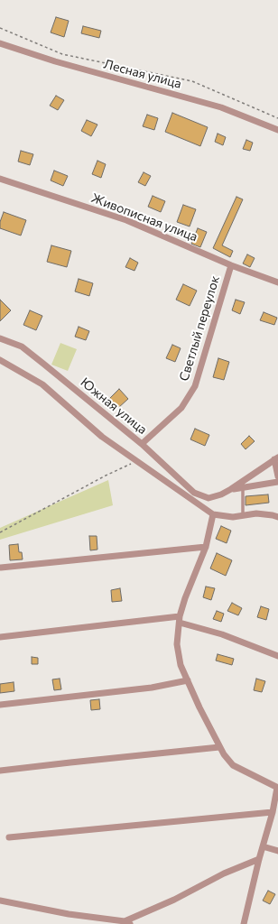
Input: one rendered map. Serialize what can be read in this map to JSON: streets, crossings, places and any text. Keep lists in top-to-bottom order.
{
  "streets": {
    "street": [
      "Лесная улица",
      "Живописная улица",
      "Светлый переулок",
      "Южная улица"
    ]
  },
  "crossings": [
    ["Живописная улица", "Светлый переулок"],
    ["Светлый переулок", "Южная улица"]
  ]
}
